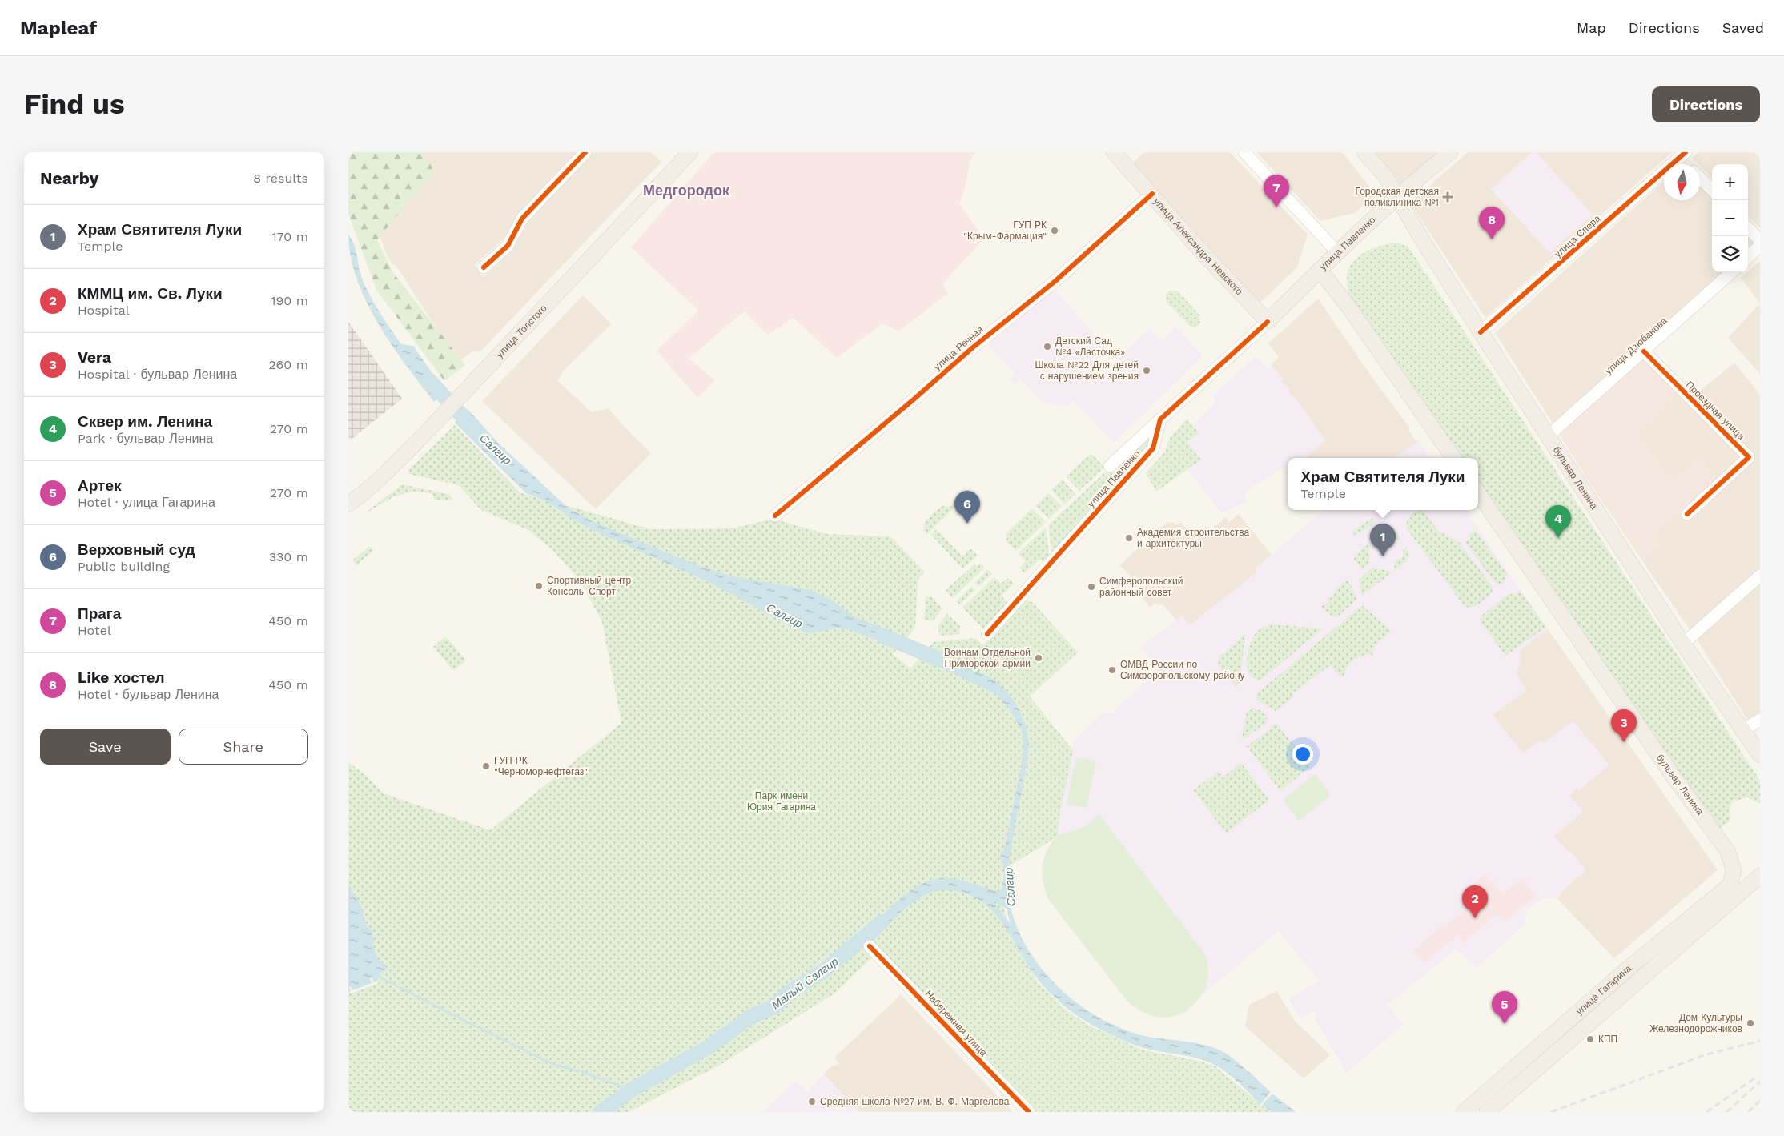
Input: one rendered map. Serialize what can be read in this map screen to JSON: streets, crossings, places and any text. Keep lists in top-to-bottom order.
{
  "streets": {
    "main road": [
      "улица Павленко",
      "улица Александра Невского",
      "улица Толстого",
      "бульвар Ленина",
      "улица Гагарина"
    ],
    "street": [
      "улица Спера",
      "улица Дзюбанова",
      "улица Речная",
      "Проездная улица",
      "Набережная улица"
    ]
  },
  "crossings": [
    ["улица Спера", "бульвар Ленина"],
    ["улица Павленко", "улица Александра Невского"],
    ["улица Павленко", "бульвар Ленина"],
    ["улица Александра Невского", "улица Речная"],
    ["улица Дзюбанова", "Проездная улица"],
    ["улица Дзюбанова", "бульвар Ленина"],
    ["бульвар Ленина", "улица Гагарина"]
  ],
  "districts": ["Медгородок"],
  "water": ["Салгир", "Малый Салгир"],
  "parks": ["Парк имени Юрия Гагарина"],
  "places": {
    "health": ["Городская детская поликлиника №1"],
    "other": [
      "ГУП РК \"Крым-Фармация\"",
      "Детский Сад №4 «Ласточка»",
      "Школа №22 Для детей с нарушением зрения",
      "Академия строительства и архитектуры",
      "Спортивный центр Консоль-Спорт",
      "Симферопольский районный совет",
      "Воинам Отдельной Приморской армии",
      "ОМВД России по Симферопольскому району",
      "ГУП РК \"Черноморнефтегаз\"",
      "Дом Культуры Железнодорожников",
      "КПП",
      "Средняя школа №27 им. В. Ф. Маргелова"
    ]
  },
  "north": "bottom",
  "page": {
    "header": "Mapleaf",
    "nav": ["Map", "Directions", "Saved"],
    "buttons": [
      "Directions",
      ["Save", "Share"]
    ],
    "title": "Find us",
    "heading": ["Nearby", "8 results"],
    "map_buttons": ["+", "−"],
    "pins": [
      "7",
      "8",
      "6",
      "4",
      "1",
      "3",
      "2",
      "5"
    ],
    "list": [
      {
        "mark": "1",
        "name": "Храм Святителя Луки",
        "note": "Temple",
        "value": "170 m"
      },
      {
        "mark": "2",
        "name": "КММЦ им. Св. Луки",
        "note": "Hospital",
        "value": "190 m"
      },
      {
        "mark": "3",
        "name": "Vera",
        "note": "Hospital · бульвар Ленина",
        "value": "260 m"
      },
      {
        "mark": "4",
        "name": "Сквер им. Ленина",
        "note": "Park · бульвар Ленина",
        "value": "270 m"
      },
      {
        "mark": "5",
        "name": "Артек",
        "note": "Hotel · улица Гагарина",
        "value": "270 m"
      },
      {
        "mark": "6",
        "name": "Верховный суд",
        "note": "Public building",
        "value": "330 m"
      },
      {
        "mark": "7",
        "name": "Прага",
        "note": "Hotel",
        "value": "450 m"
      },
      {
        "mark": "8",
        "name": "Like хостел",
        "note": "Hotel · бульвар Ленина",
        "value": "450 m"
      }
    ],
    "popup": ["Храм Святителя Луки", "Temple"]
  }
}
